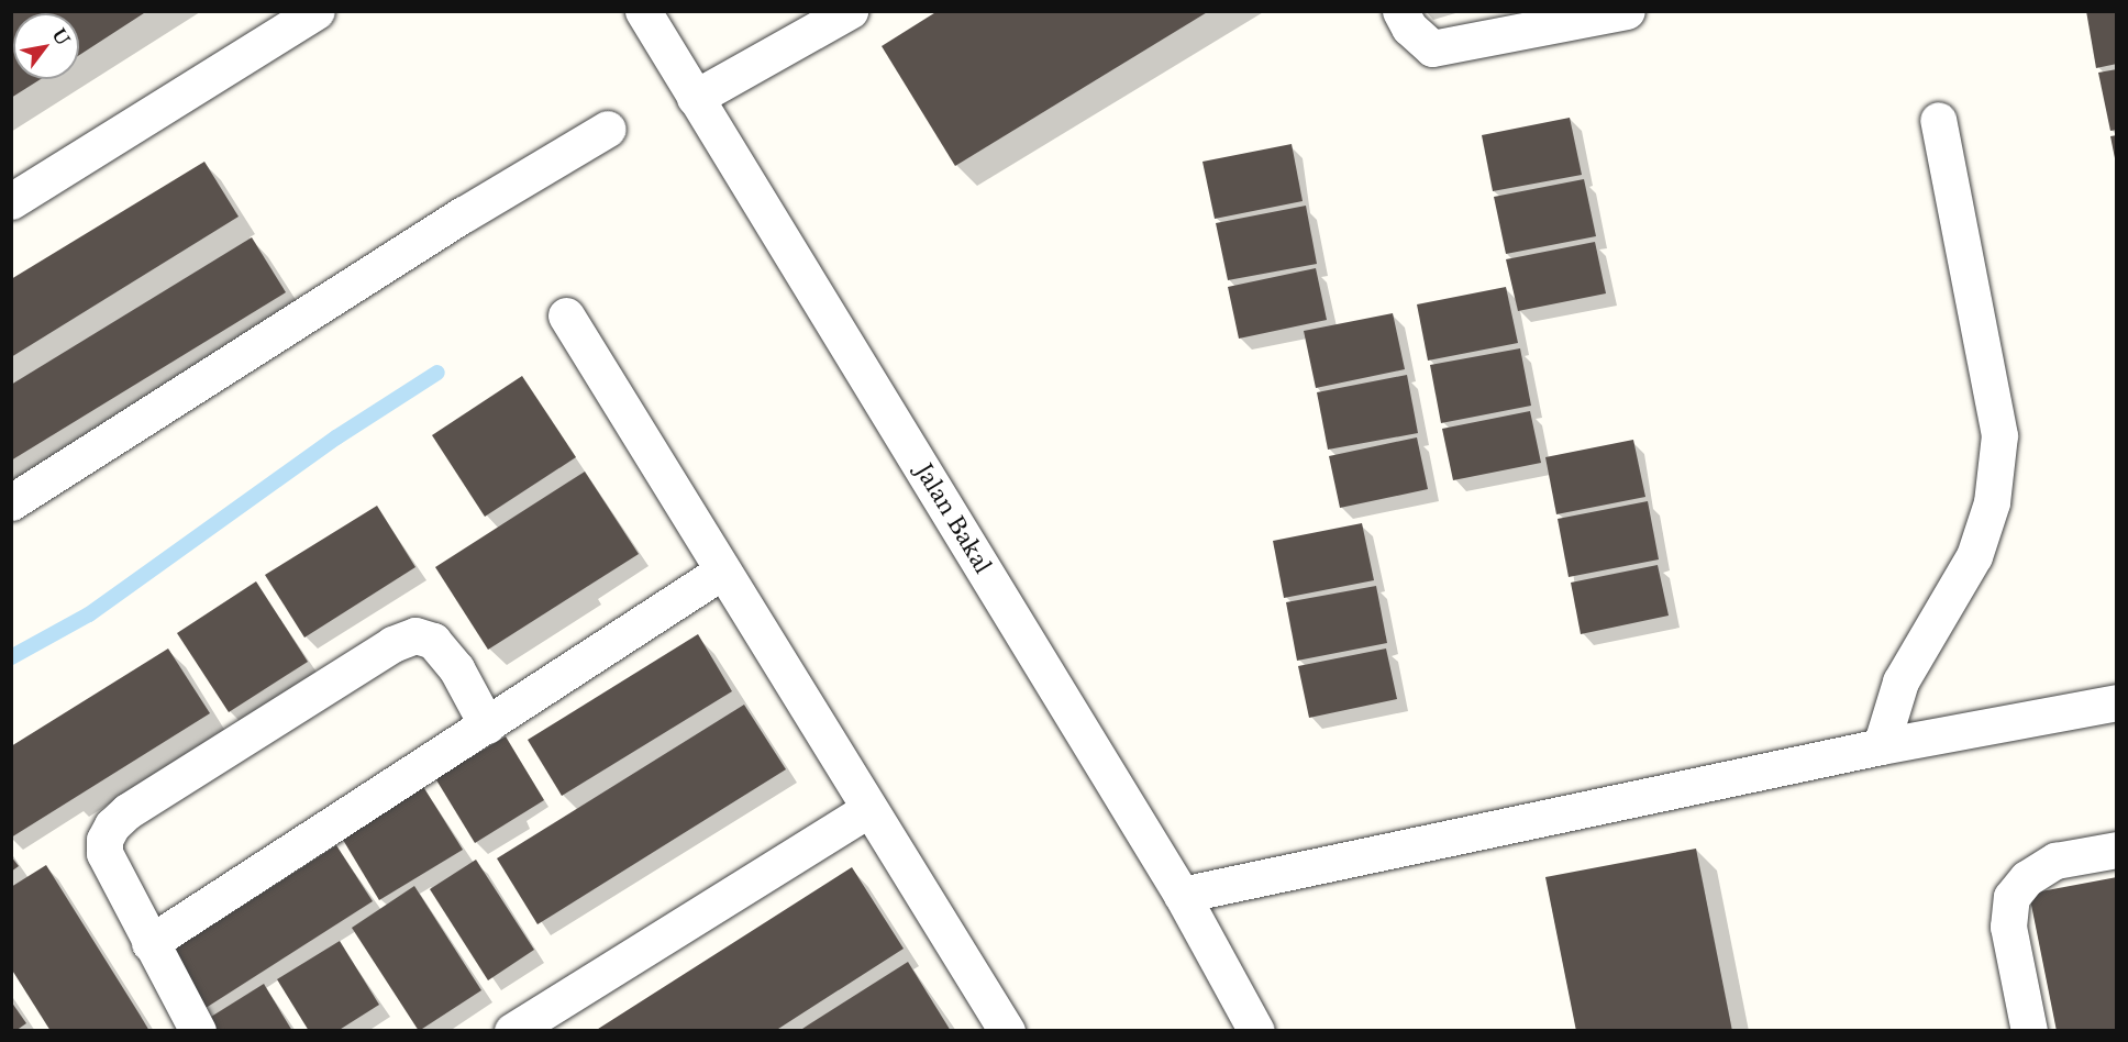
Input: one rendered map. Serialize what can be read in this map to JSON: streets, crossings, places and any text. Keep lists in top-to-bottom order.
{
  "streets": {
    "street": ["Jalan Bakal"]
  },
  "north": "top right"
}
